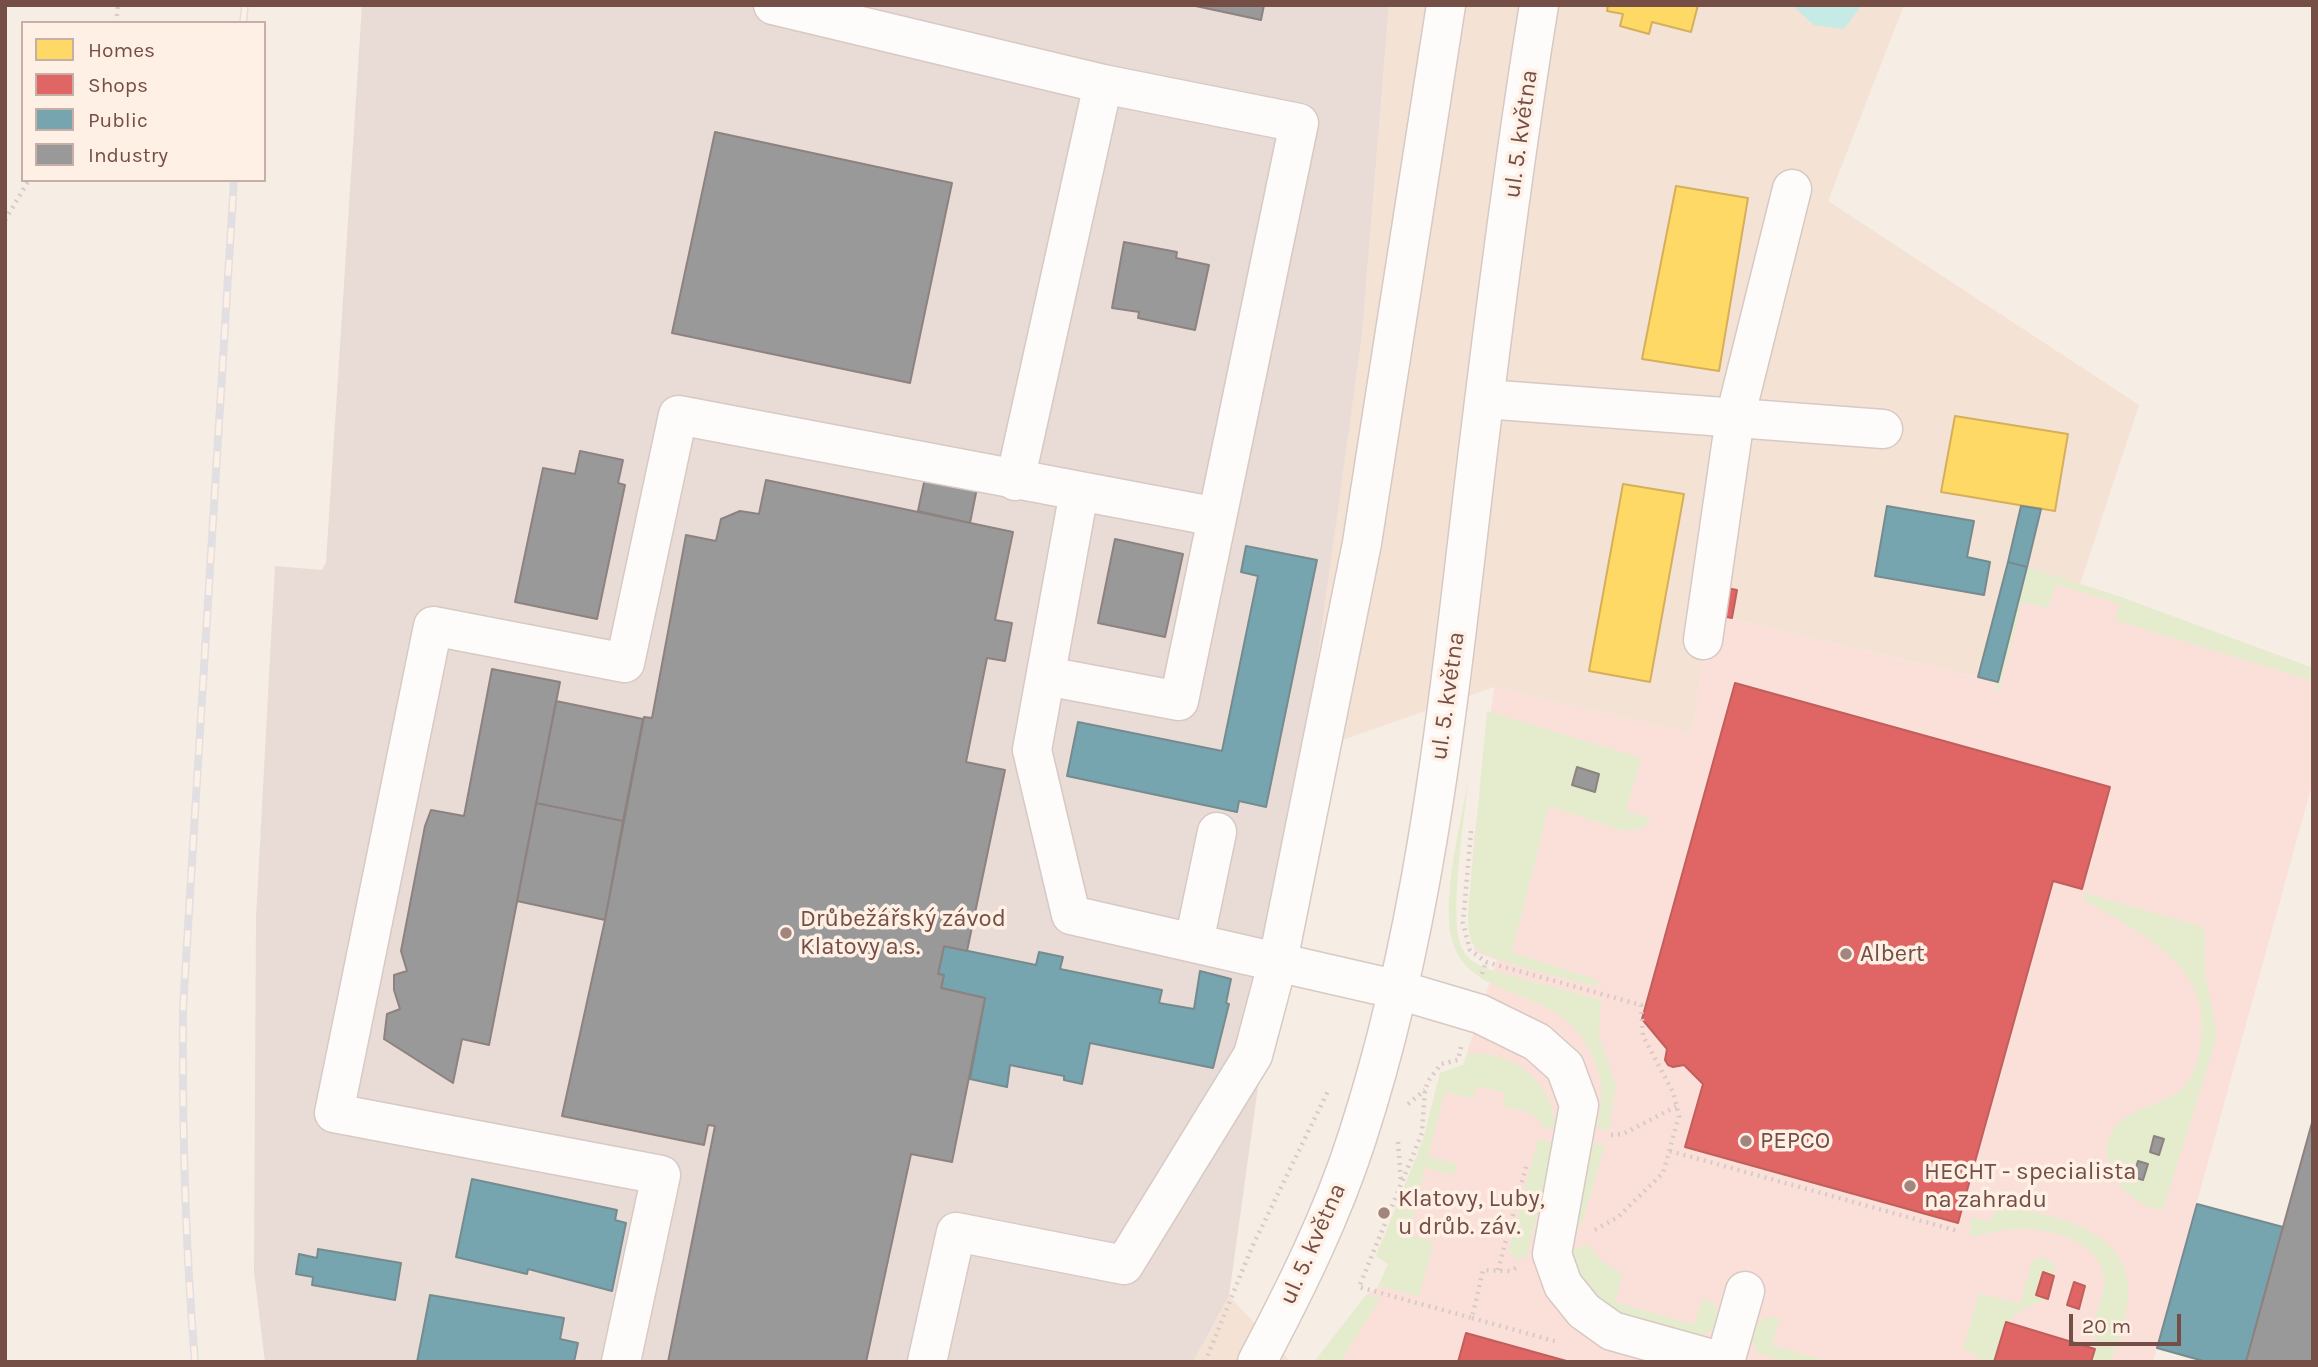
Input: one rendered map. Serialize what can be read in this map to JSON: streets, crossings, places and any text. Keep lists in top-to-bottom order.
{
  "streets": {
    "street": ["ul. 5. května"]
  },
  "places": [
    "Drůbežářský závod Klatovy a.s.",
    "Albert",
    "PEPCO",
    "HECHT - specialista na zahradu",
    "Klatovy, Luby, u drůb. záv."
  ],
  "legend": [
    "Homes",
    "Shops",
    "Public",
    "Industry"
  ],
  "scale_bar": "20 m"
}
